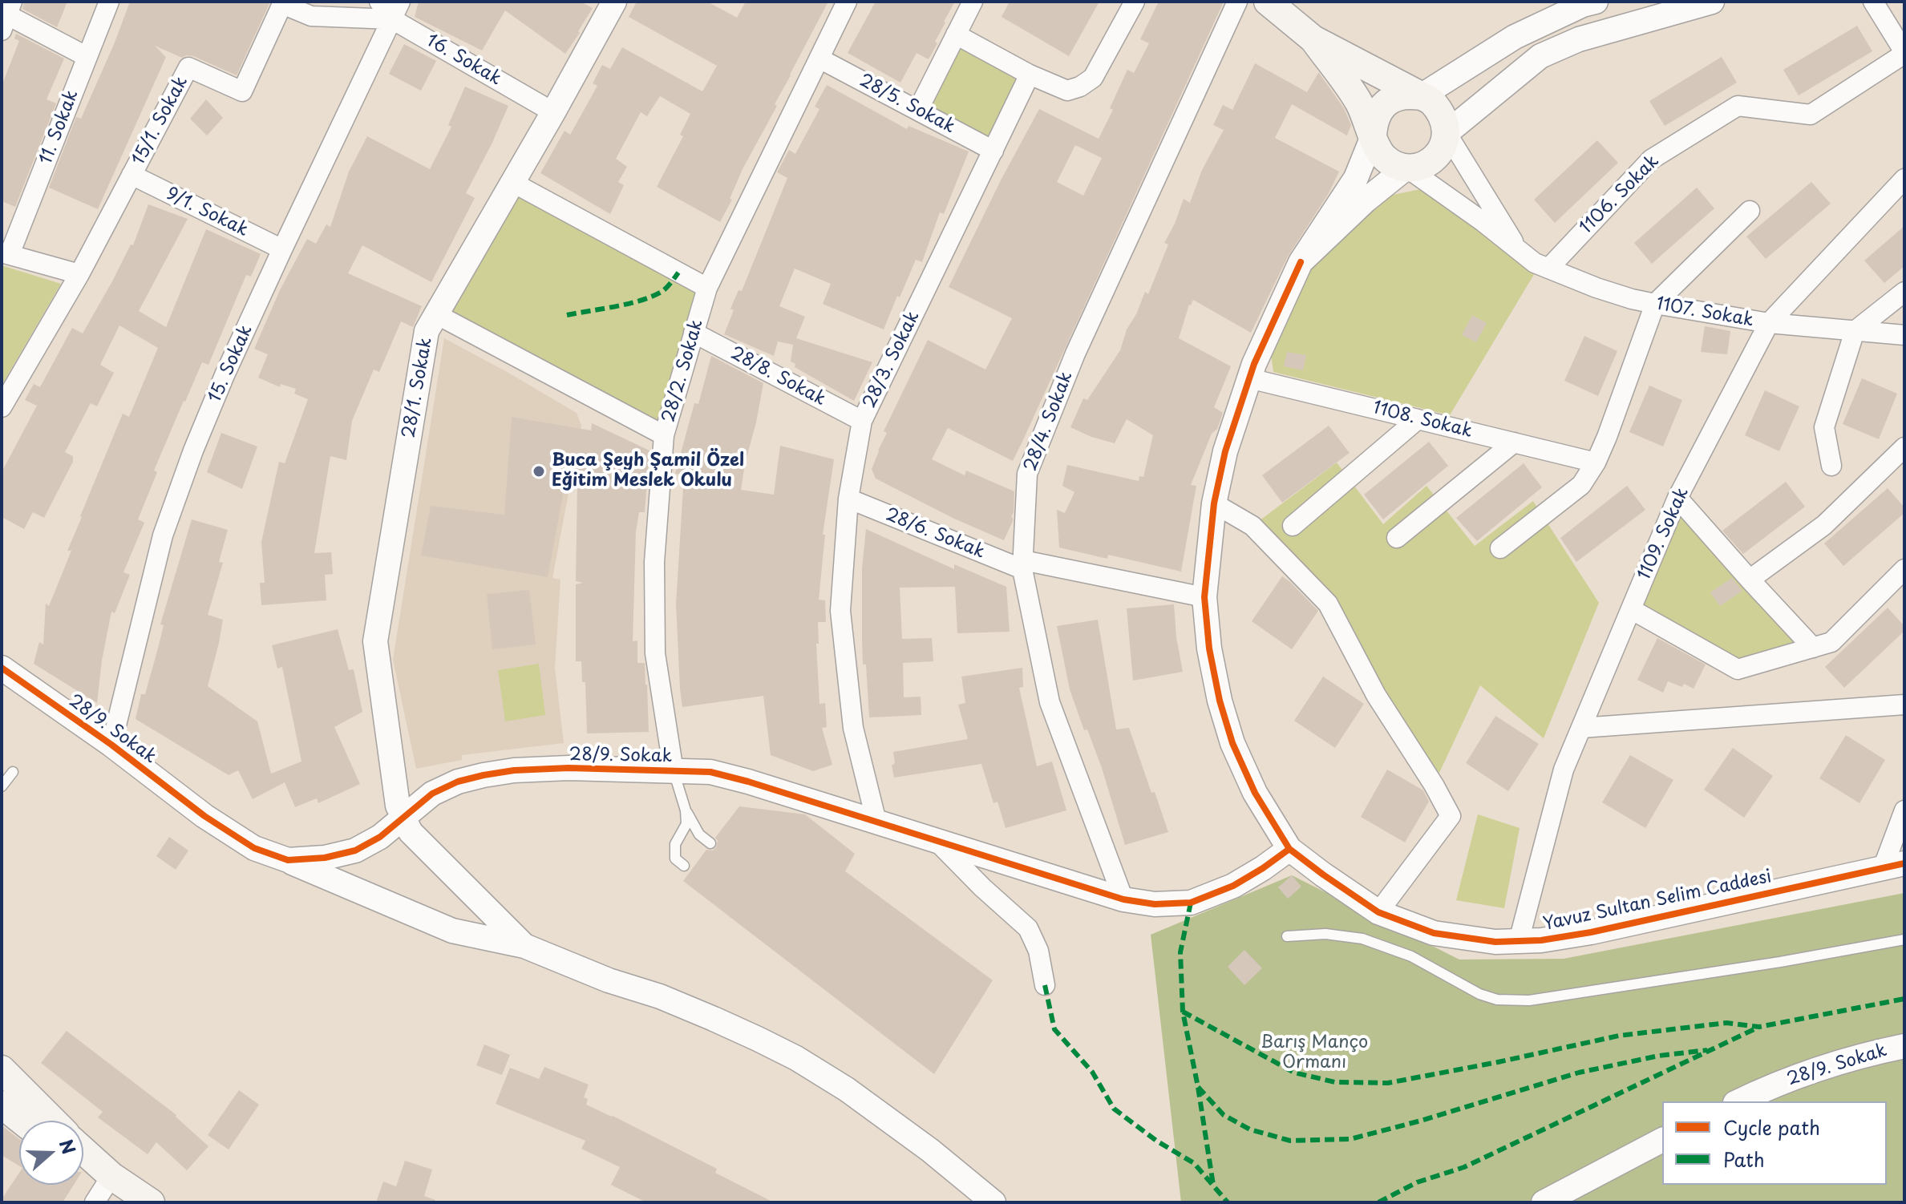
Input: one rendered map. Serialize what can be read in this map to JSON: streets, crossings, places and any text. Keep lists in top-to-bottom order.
{
  "streets": {
    "street": [
      "16. Sokak",
      "28/5. Sokak",
      "15/1. Sokak",
      "11. Sokak",
      "1106. Sokak",
      "9/1. Sokak",
      "1107. Sokak",
      "28/3. Sokak",
      "15. Sokak",
      "28/2. Sokak",
      "28/8. Sokak",
      "28/1. Sokak",
      "1108. Sokak",
      "28/4. Sokak",
      "28/6. Sokak",
      "1109. Sokak",
      "28/9. Sokak",
      "Yavuz Sultan Selim Caddesi"
    ]
  },
  "crossings": [
    ["16. Sokak", "15/1. Sokak"],
    ["16. Sokak", "15. Sokak"],
    ["16. Sokak", "28/1. Sokak"],
    ["28/5. Sokak", "28/3. Sokak"],
    ["28/5. Sokak", "28/2. Sokak"],
    ["15/1. Sokak", "9/1. Sokak"],
    ["15/1. Sokak", "15. Sokak"],
    ["1106. Sokak", "1107. Sokak"],
    ["9/1. Sokak", "15. Sokak"],
    ["1107. Sokak", "1109. Sokak"],
    ["28/3. Sokak", "28/8. Sokak"],
    ["28/3. Sokak", "28/6. Sokak"],
    ["28/3. Sokak", "28/9. Sokak"],
    ["15. Sokak", "28/9. Sokak"],
    ["28/2. Sokak", "28/8. Sokak"],
    ["28/2. Sokak", "28/9. Sokak"],
    ["28/1. Sokak", "28/9. Sokak"],
    ["1108. Sokak", "Yavuz Sultan Selim Caddesi"],
    ["28/4. Sokak", "28/6. Sokak"],
    ["28/4. Sokak", "28/9. Sokak"],
    ["28/6. Sokak", "Yavuz Sultan Selim Caddesi"],
    ["1109. Sokak", "Yavuz Sultan Selim Caddesi"],
    ["28/9. Sokak", "Yavuz Sultan Selim Caddesi"]
  ],
  "parks": ["Barış Manço Ormanı"],
  "places": ["Buca Şeyh Şamil Özel Eğitim Meslek Okulu"],
  "legend": ["Cycle path", "Path"],
  "north": "right"
}
